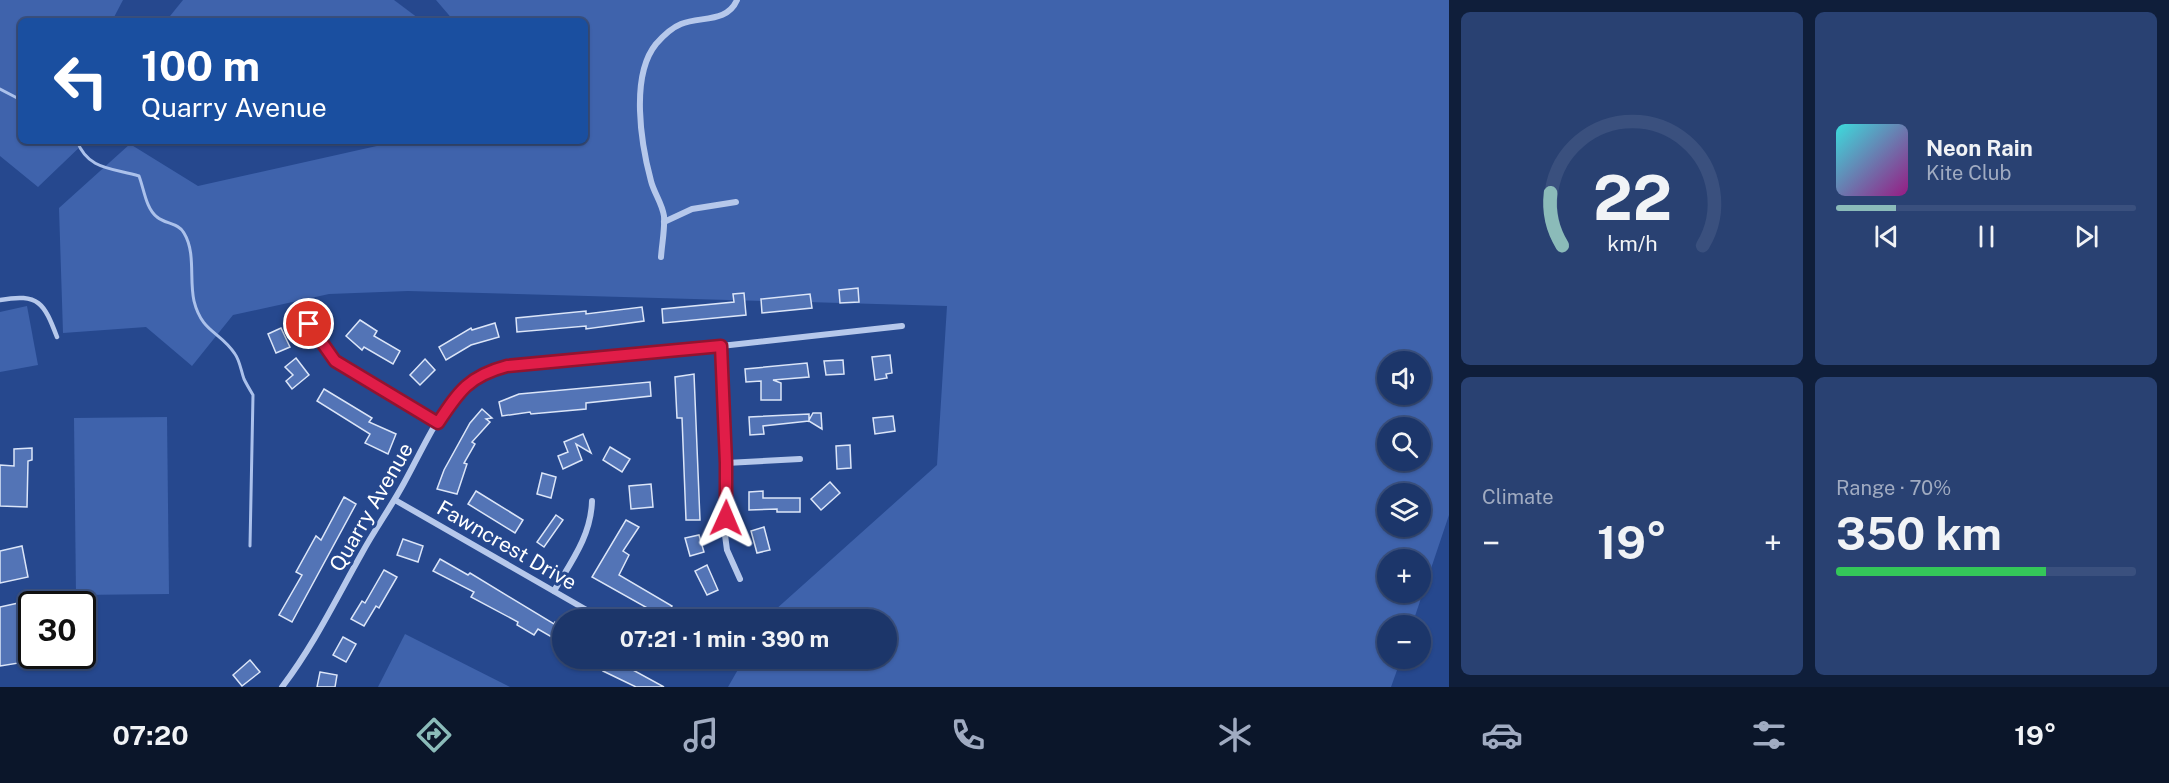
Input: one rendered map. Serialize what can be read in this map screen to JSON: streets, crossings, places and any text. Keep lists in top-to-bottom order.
{
  "streets": {
    "street": ["Quarry Avenue", "Fawncrest Drive"]
  },
  "crossings": [
    ["Quarry Avenue", "Fawncrest Drive"]
  ],
  "page": {
    "turn": ["100 m", "Quarry Avenue"],
    "song": ["Neon Rain", "Kite Club"],
    "map_buttons": ["+", "−"],
    "tile": [
      "Climate",
      ["Range · 70%", "350 km"]
    ],
    "heat": ["−", "19°", "+"],
    "limit": "30",
    "trip": "07:21 · 1 min · 390 m",
    "tabs": ["07:20", "19°"],
    "gauge": ["22", "km/h"]
  }
}
